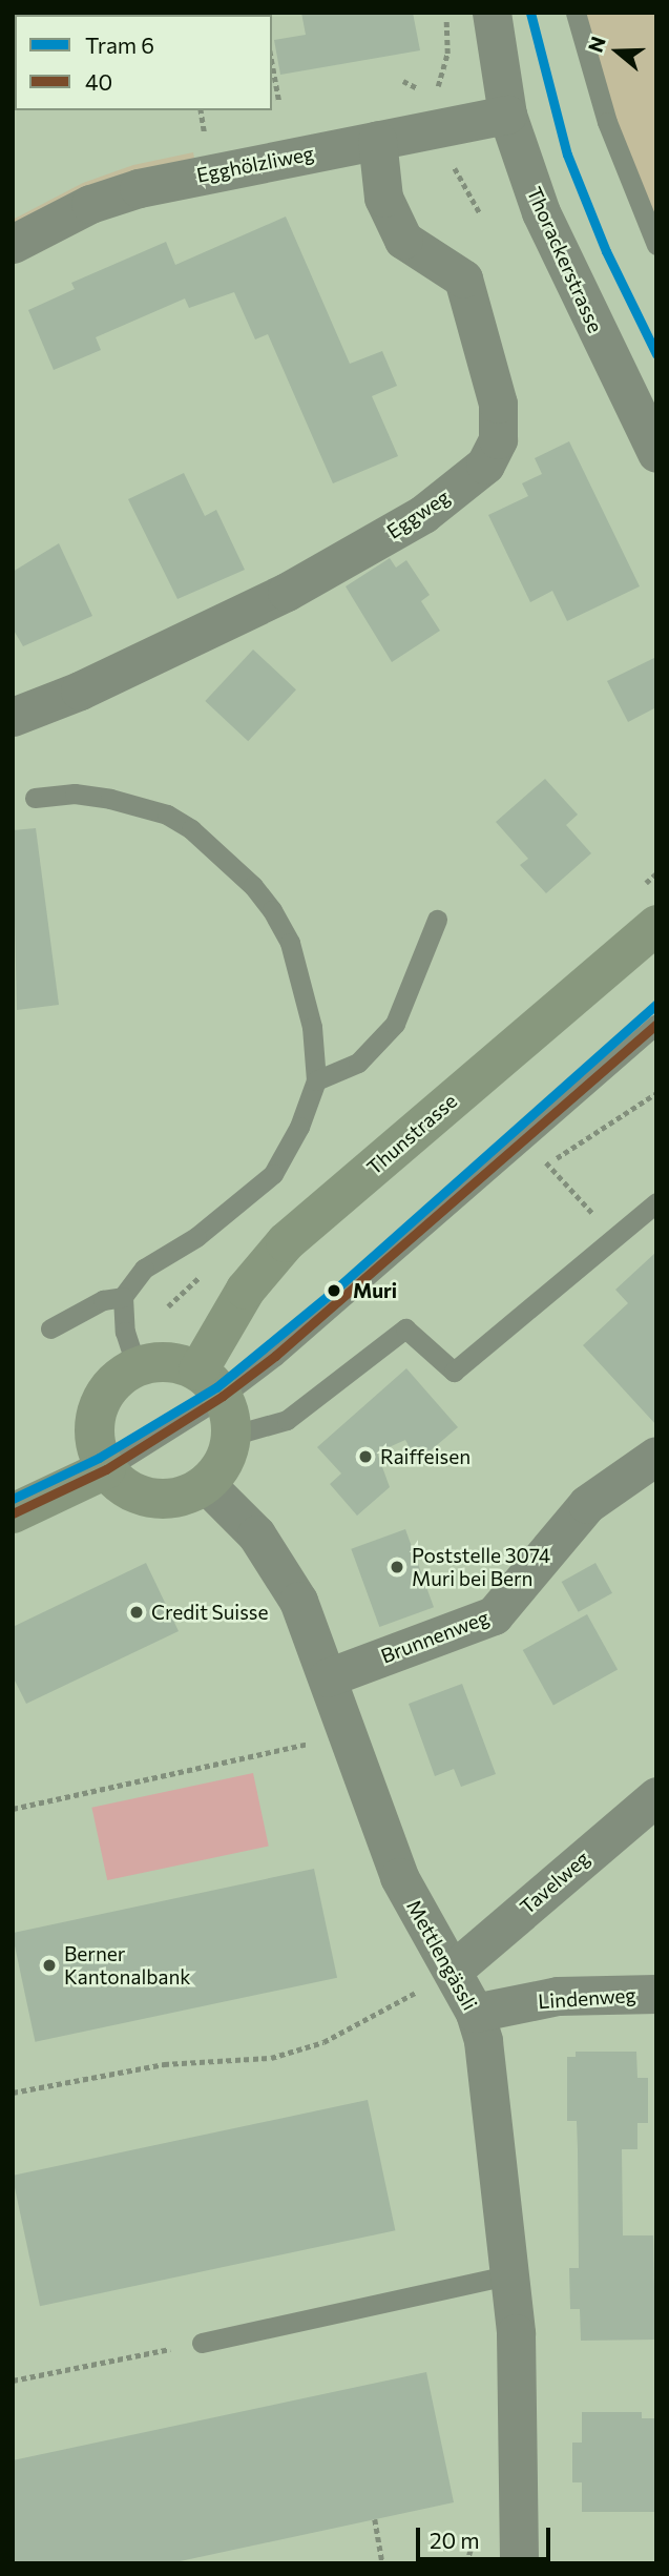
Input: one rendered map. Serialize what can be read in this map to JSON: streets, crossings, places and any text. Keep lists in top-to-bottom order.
{
  "streets": {
    "main road": ["Thunstrasse"],
    "street": [
      "Egghölzliweg",
      "Thorackerstrasse",
      "Eggweg",
      "Brunnenweg",
      "Tavelweg",
      "Mettlengässli",
      "Lindenweg"
    ]
  },
  "crossings": [
    ["Egghölzliweg", "Thorackerstrasse"],
    ["Egghölzliweg", "Eggweg"],
    ["Brunnenweg", "Mettlengässli"],
    ["Tavelweg", "Mettlengässli"],
    ["Mettlengässli", "Lindenweg"]
  ],
  "places": [
    "Muri",
    "Raiffeisen",
    "Poststelle 3074 Muri bei Bern",
    "Credit Suisse",
    "Berner Kantonalbank"
  ],
  "lines": ["tram line 6", "transit line 40"],
  "legend": ["Tram 6", "40"],
  "scale_bar": "20 m",
  "north": "left"
}
